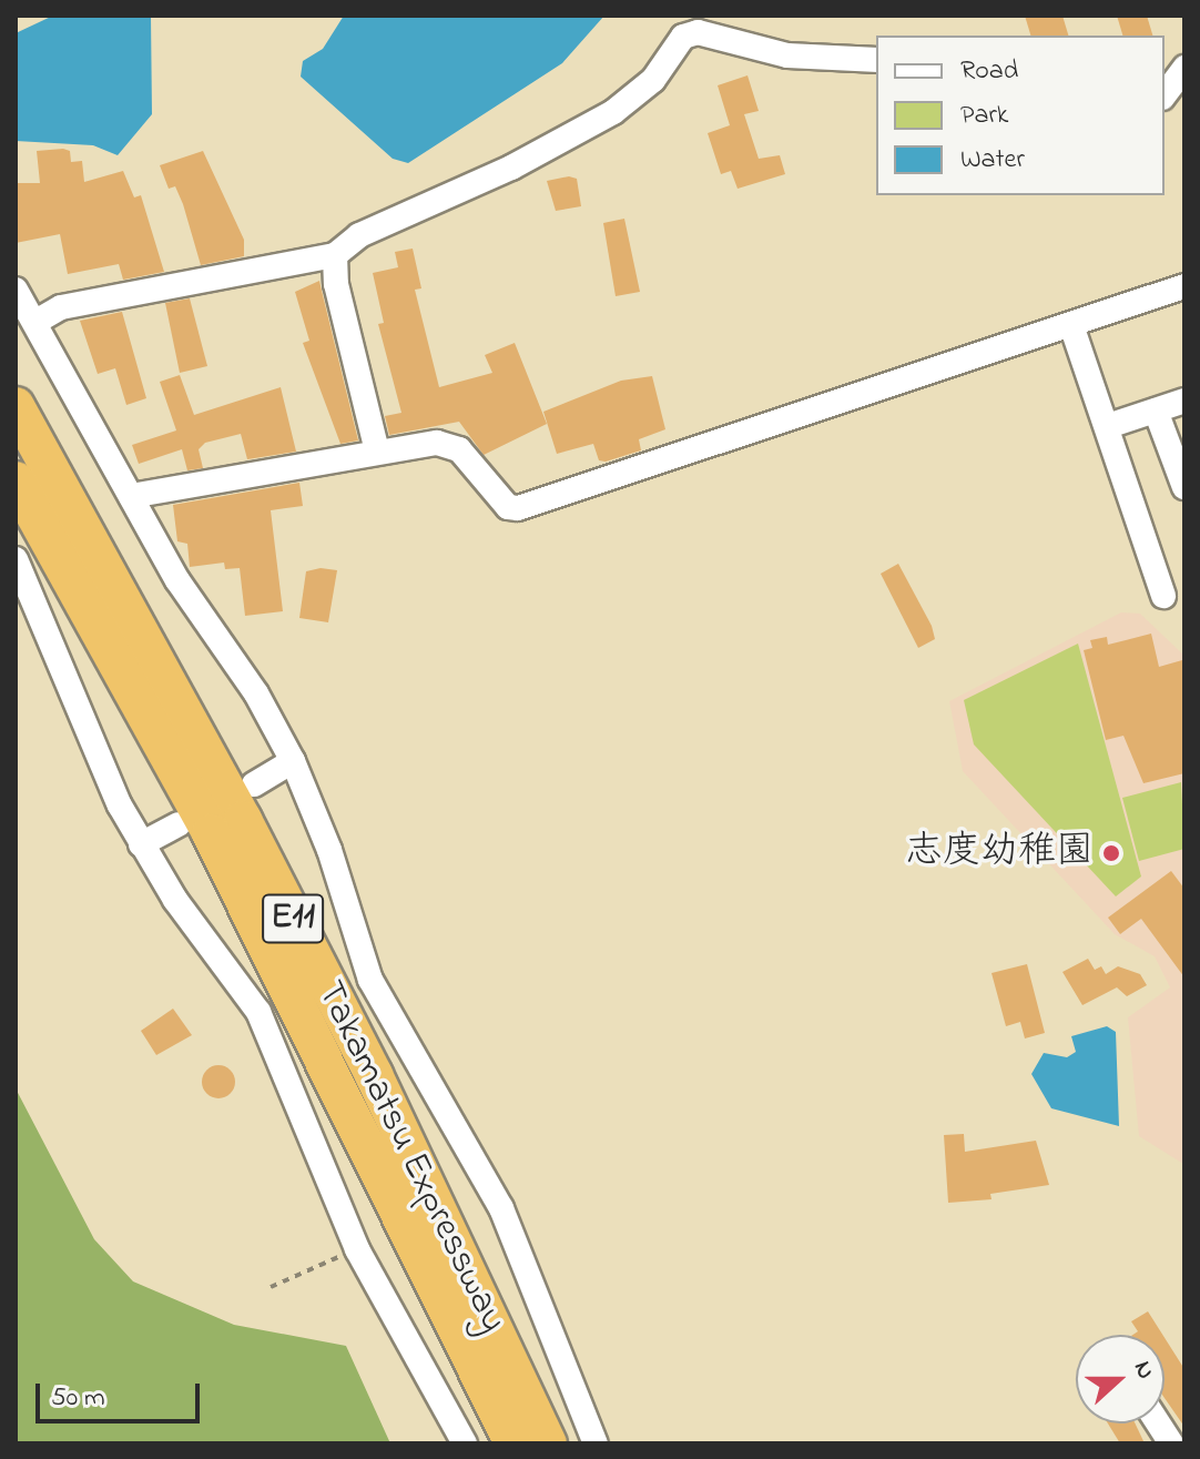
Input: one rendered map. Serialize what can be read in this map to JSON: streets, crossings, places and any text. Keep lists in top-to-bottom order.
{
  "streets": {
    "highway": ["E11", "Takamatsu Expressway"]
  },
  "places": ["志度幼稚園"],
  "legend": ["Road", "Park", "Water"],
  "scale_bar": "50 m",
  "north": "right"
}
